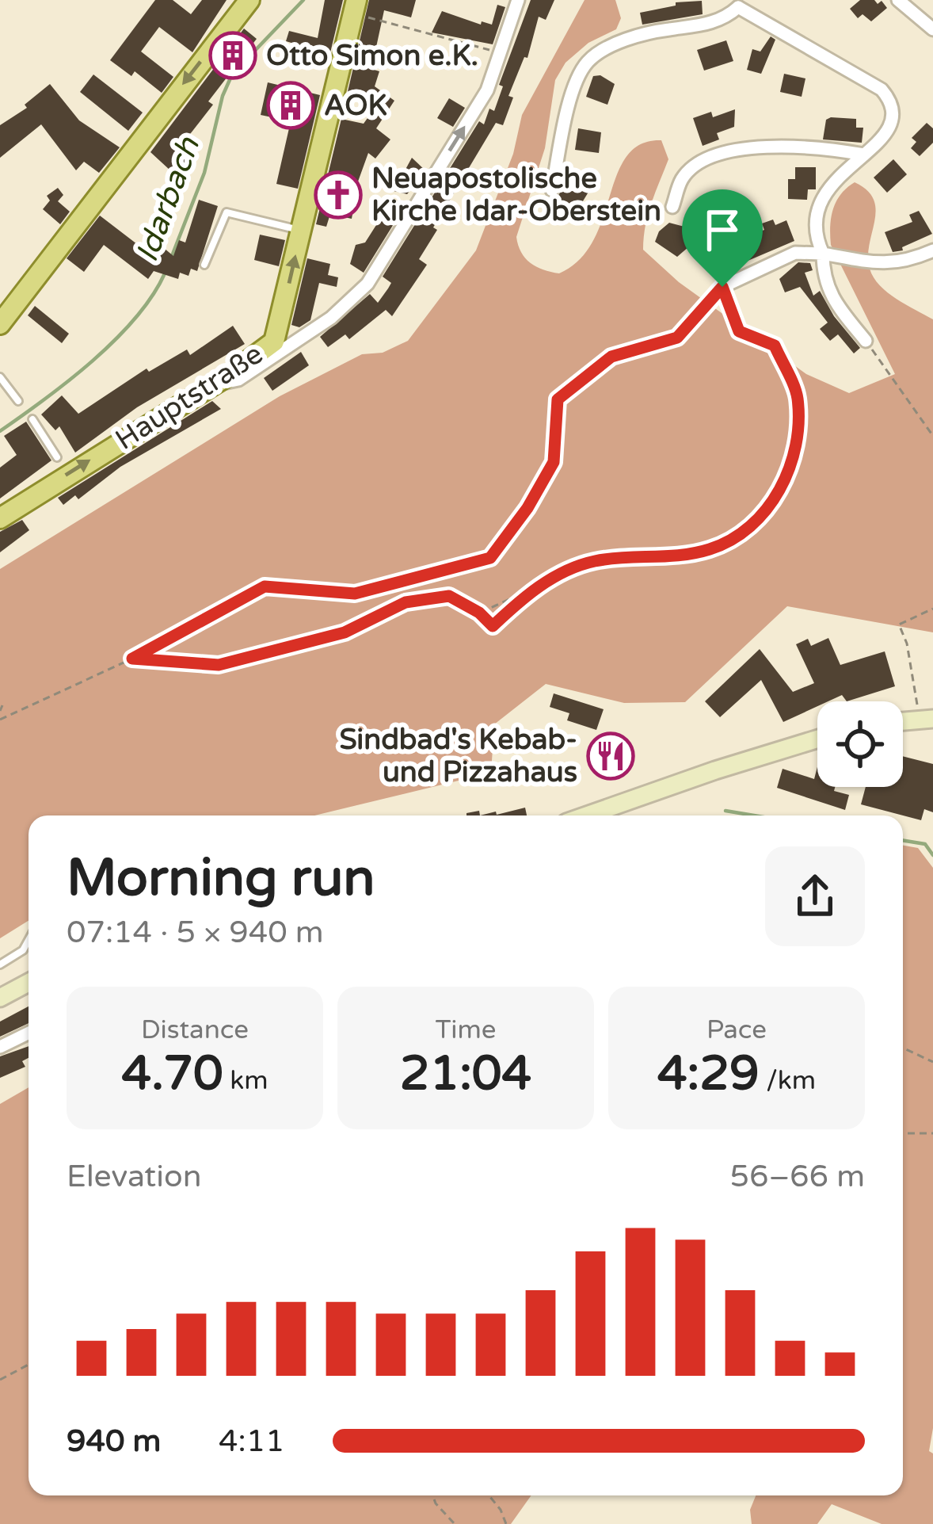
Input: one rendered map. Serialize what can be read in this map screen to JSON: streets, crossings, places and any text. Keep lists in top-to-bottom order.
{
  "streets": {
    "main road": ["Hauptstraße"]
  },
  "one_way": ["Hauptstraße"],
  "water": ["Idarbach"],
  "places": {
    "building": ["Otto Simon e.K.", "AOK"],
    "church": ["Neuapostolische Kirche Idar-Oberstein"],
    "restaurant": ["Sindbad's Kebab- und Pizzahaus"]
  },
  "page": {
    "heading": ["Morning run", "07:14 · 5 × 940 m"],
    "stats": [
      ["Distance", "4.70 km"],
      ["Time", "21:04"],
      ["Pace", "4:29 /km"]
    ],
    "chart": ["Elevation", "56–66 m"],
    "list": [
      {
        "name": "940 m",
        "note": "4:11"
      }
    ]
  }
}
